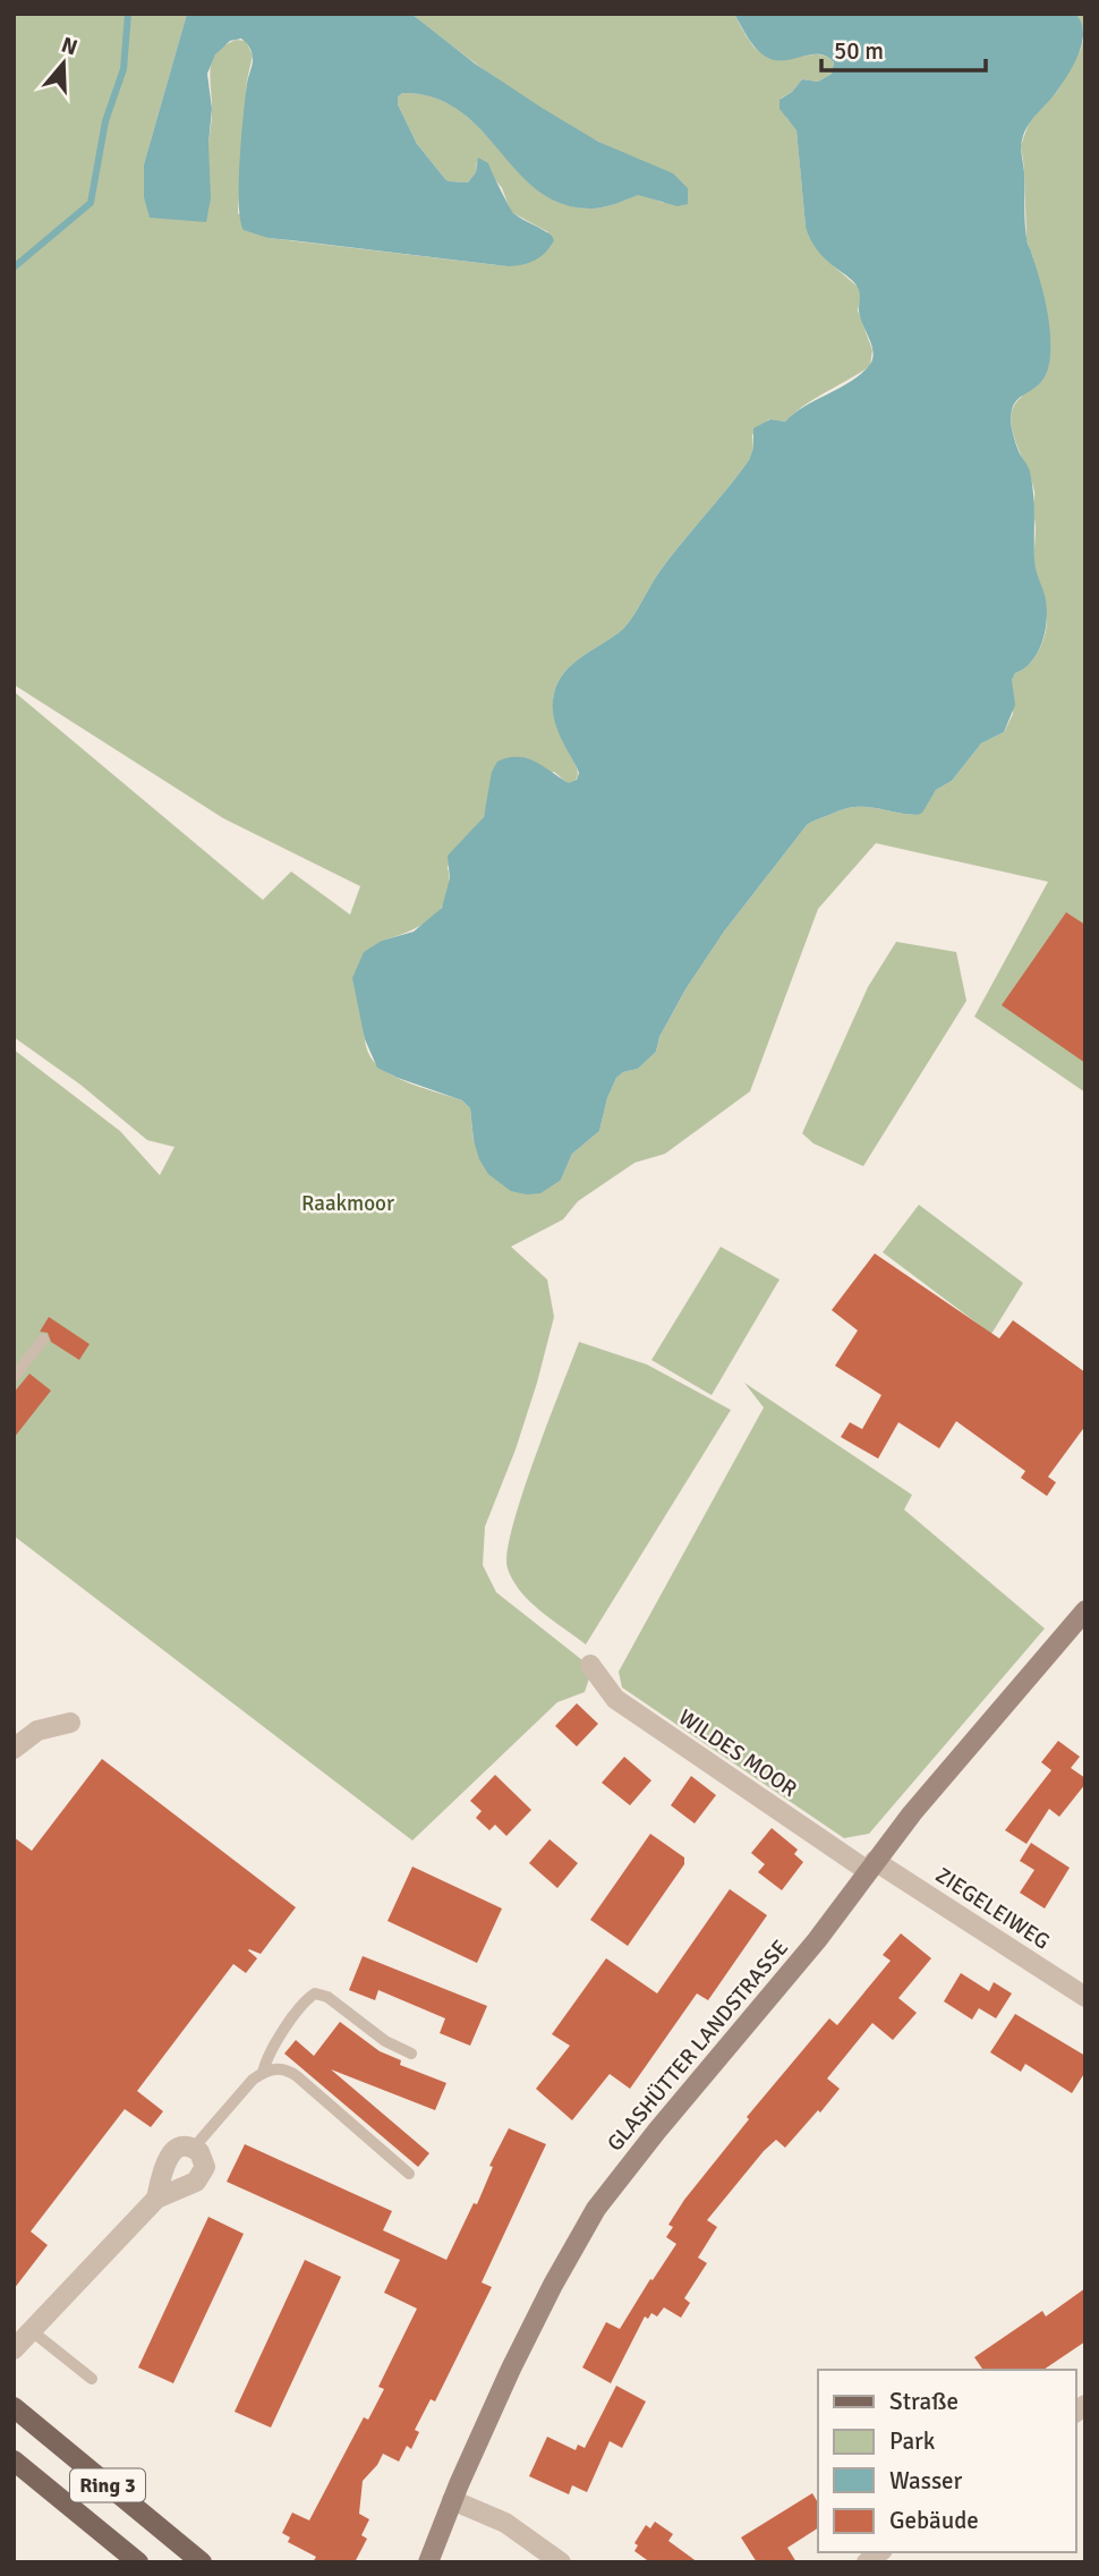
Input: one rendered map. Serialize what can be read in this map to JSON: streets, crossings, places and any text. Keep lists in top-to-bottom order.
{
  "streets": {
    "main road": ["Ring 3"],
    "street": ["WILDES MOOR", "ZIEGELEIWEG", "GLASHÜTTER LANDSTRASSE"]
  },
  "crossings": [
    ["WILDES MOOR", "ZIEGELEIWEG"],
    ["WILDES MOOR", "GLASHÜTTER LANDSTRASSE"],
    ["ZIEGELEIWEG", "GLASHÜTTER LANDSTRASSE"]
  ],
  "parks": ["Raakmoor"],
  "legend": [
    "Straße",
    "Park",
    "Wasser",
    "Gebäude"
  ],
  "scale_bar": "50 m",
  "north": "top"
}
